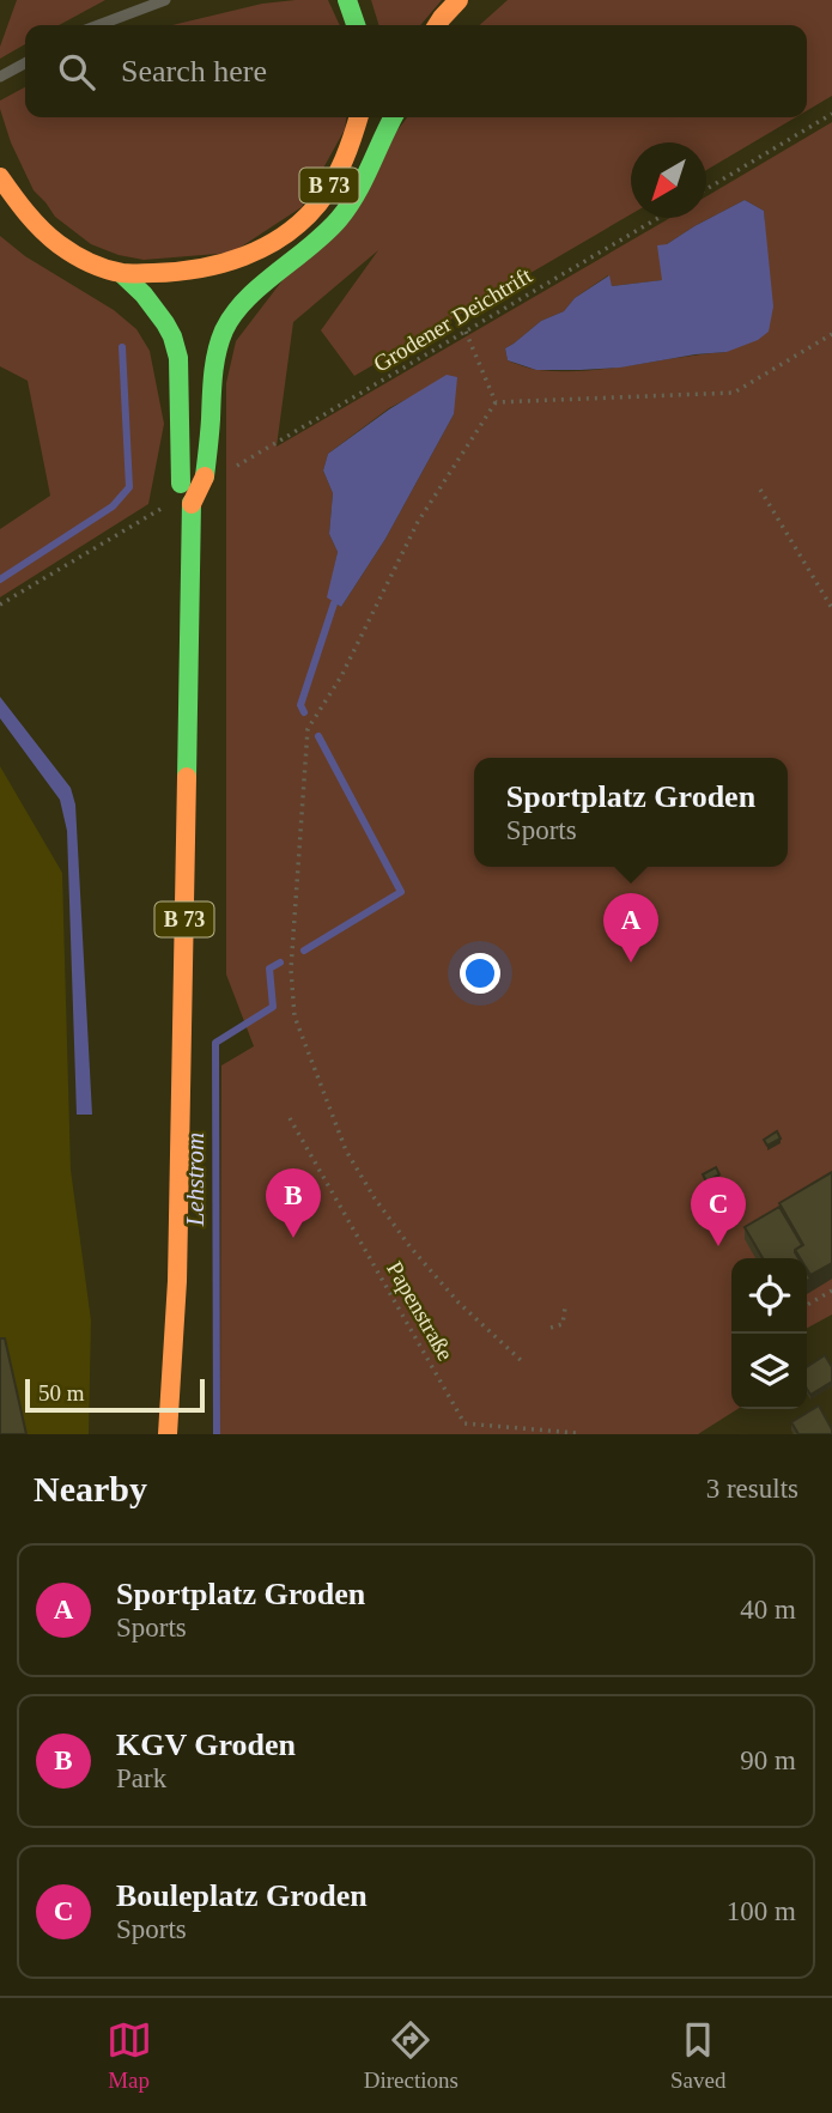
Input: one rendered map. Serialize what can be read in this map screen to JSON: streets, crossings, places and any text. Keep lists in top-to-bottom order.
{
  "streets": {
    "main road": ["B 73"],
    "path": ["Grodener Deichtrift", "Papenstraße"]
  },
  "water": ["Lehstrom"],
  "scale_bar": "50 m",
  "north": "bottom left",
  "page": {
    "search": "Search here",
    "popup": ["Sportplatz Groden", "Sports"],
    "pins": ["A", "B", "C"],
    "scale": "50 m",
    "heading": ["Nearby", "3 results"],
    "list": [
      {
        "mark": "A",
        "name": "Sportplatz Groden",
        "note": "Sports",
        "value": "40 m"
      },
      {
        "mark": "B",
        "name": "KGV Groden",
        "note": "Park",
        "value": "90 m"
      },
      {
        "mark": "C",
        "name": "Bouleplatz Groden",
        "note": "Sports",
        "value": "100 m"
      }
    ],
    "nav": ["Map", "Directions", "Saved"]
  }
}
